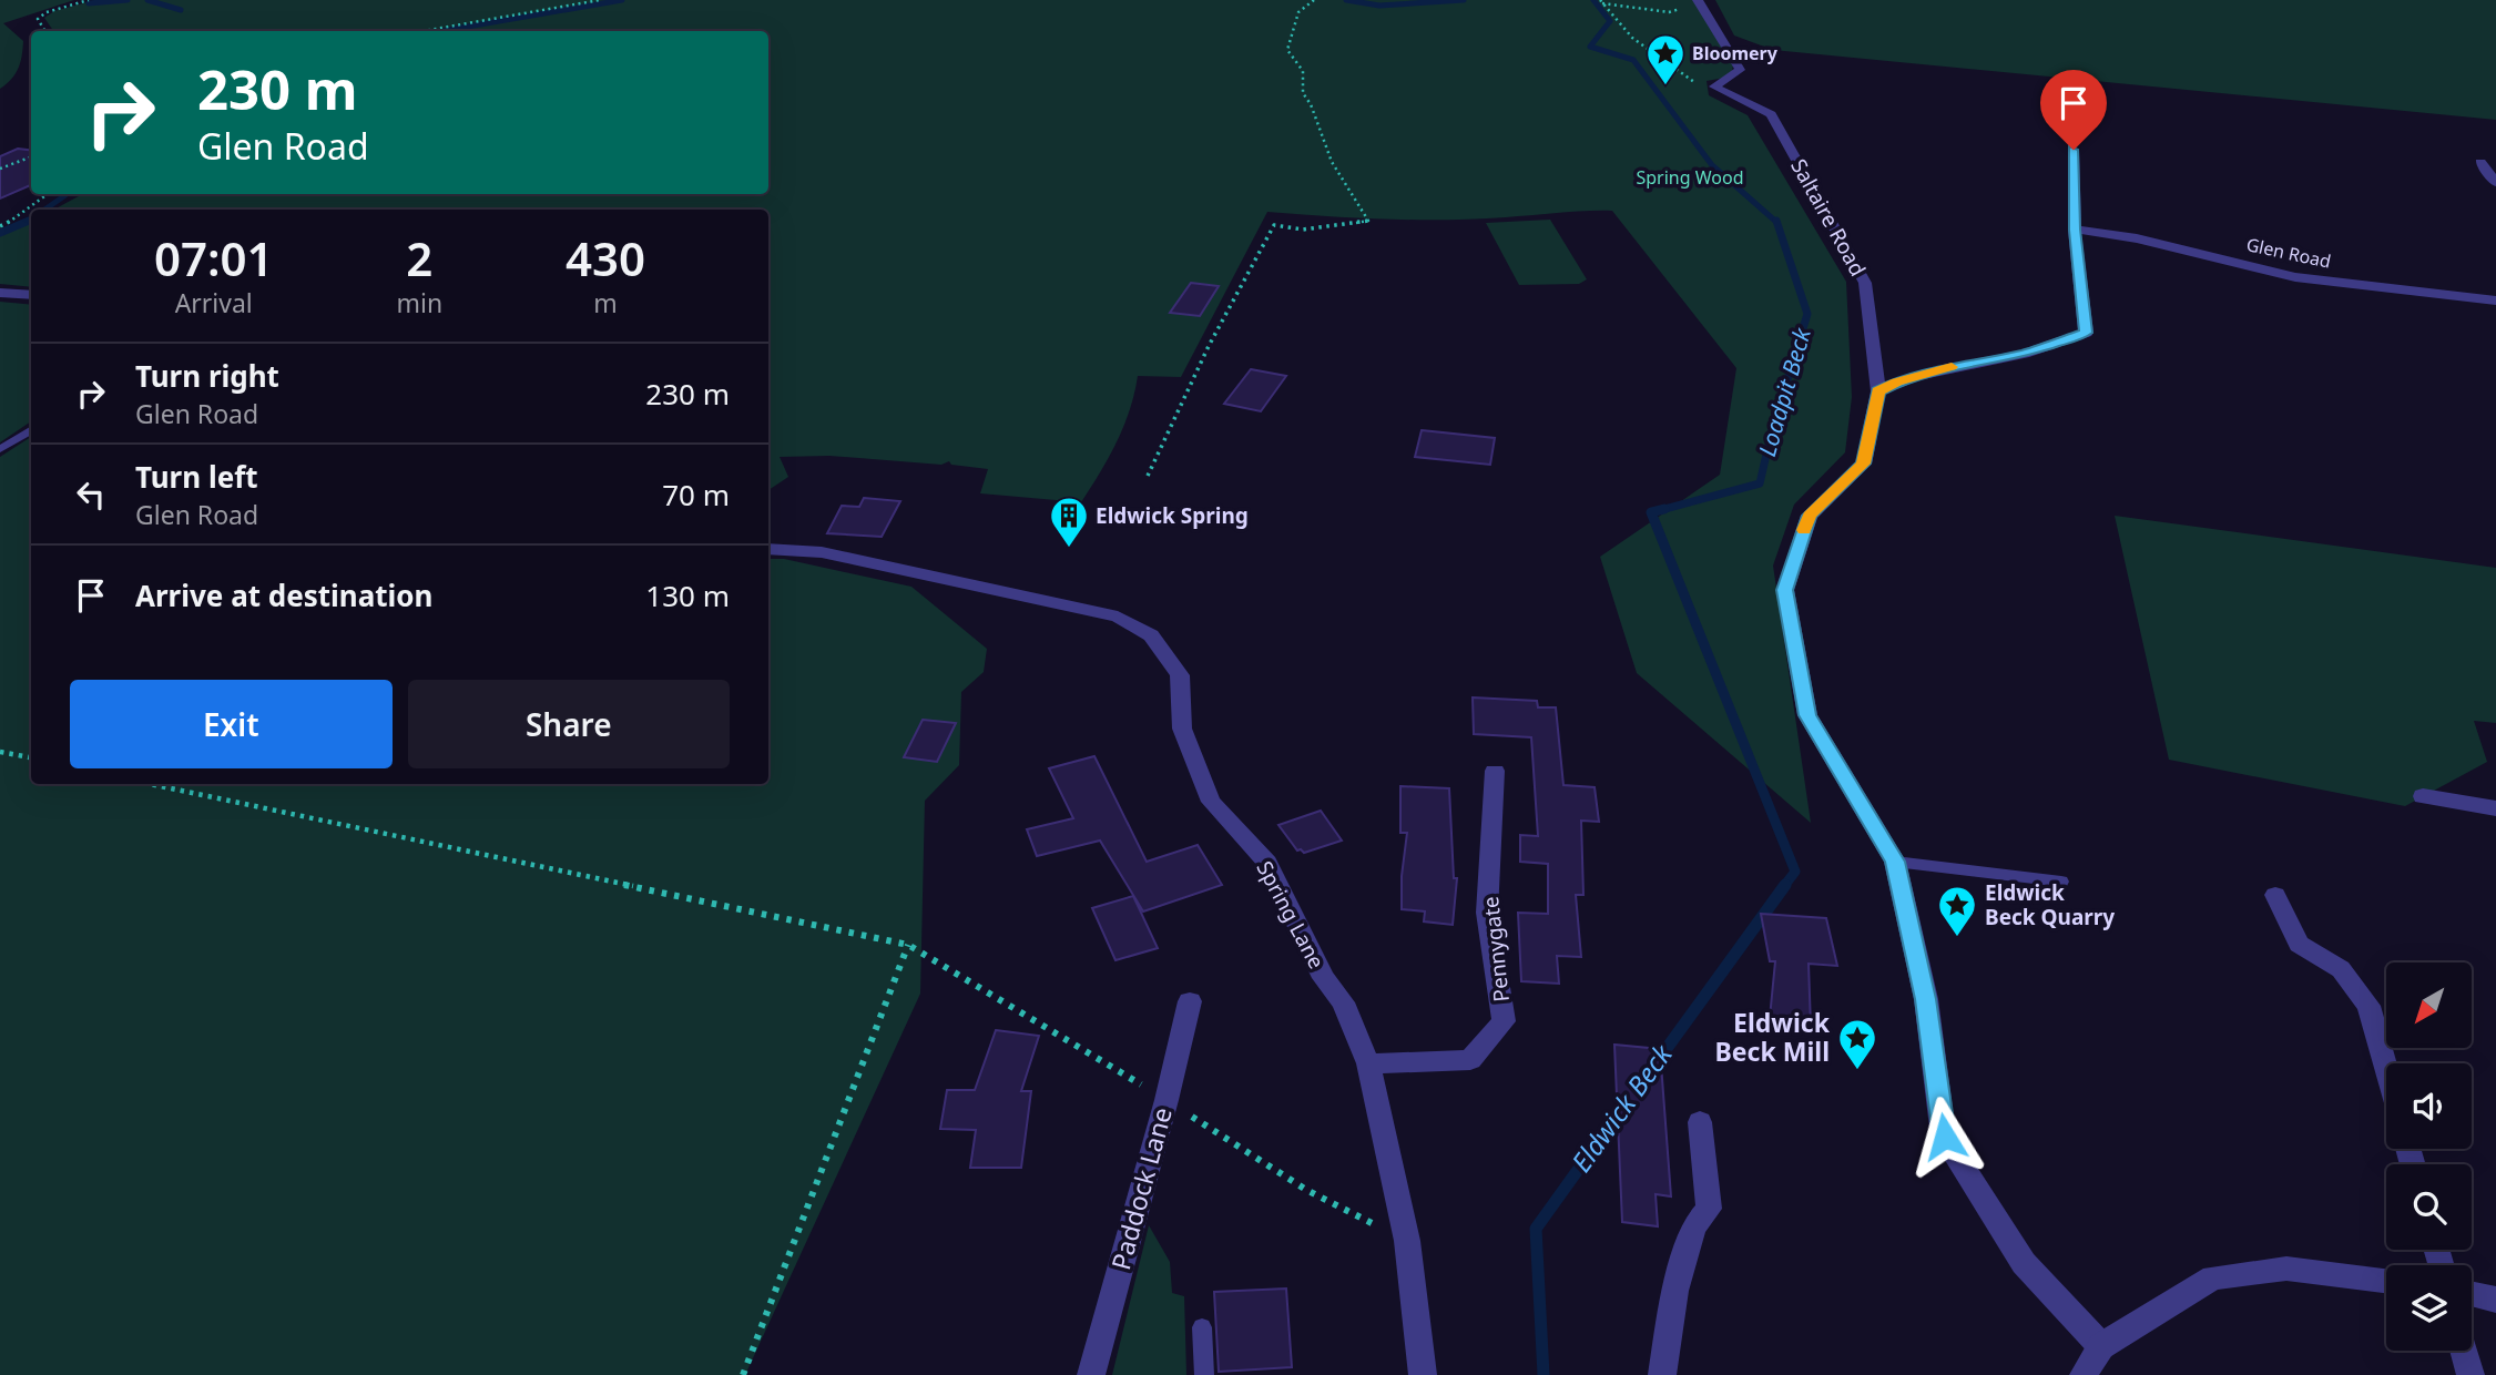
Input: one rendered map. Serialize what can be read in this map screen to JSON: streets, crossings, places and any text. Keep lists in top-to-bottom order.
{
  "streets": {
    "street": [
      "Saltaire Road",
      "Glen Road",
      "Spring Lane",
      "Pennygate",
      "Paddock Lane"
    ]
  },
  "crossings": [
    ["Spring Lane", "Pennygate"]
  ],
  "water": ["Loadpit Beck", "Eldwick Beck"],
  "parks": ["Spring Wood"],
  "places": {
    "place": ["Bloomery", "Eldwick Beck Quarry", "Eldwick Beck Mill"],
    "building": ["Eldwick Spring"]
  },
  "north": "bottom left",
  "page": {
    "turn": ["230 m", "Glen Road"],
    "eta": [
      "07:01",
      "Arrival",
      "2",
      "min",
      "430",
      "m"
    ],
    "list": [
      {
        "name": "Turn right",
        "note": "Glen Road",
        "value": "230 m"
      },
      {
        "name": "Turn left",
        "note": "Glen Road",
        "value": "70 m"
      },
      {
        "name": "Arrive at destination",
        "value": "130 m"
      }
    ],
    "buttons": ["Exit", "Share"]
  }
}
